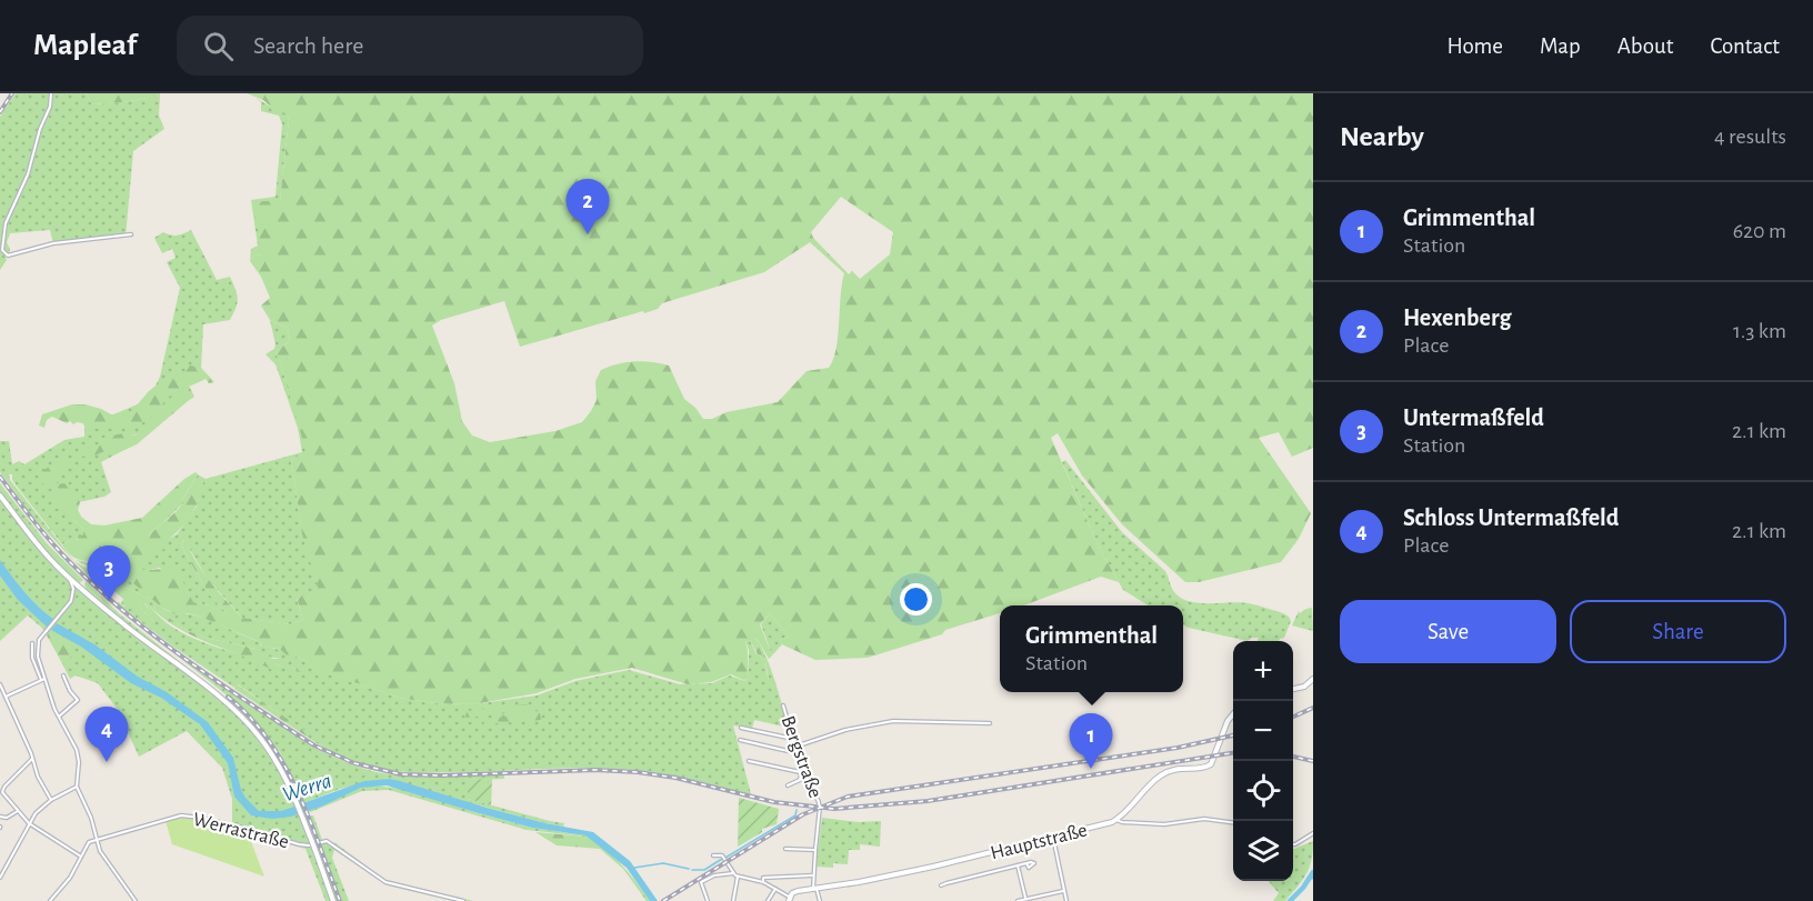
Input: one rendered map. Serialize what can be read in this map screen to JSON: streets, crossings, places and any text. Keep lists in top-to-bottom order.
{
  "streets": {
    "main road": ["Hauptstraße"],
    "street": ["Bergstraße", "Werrastraße"]
  },
  "water": ["Werra"],
  "page": {
    "header": "Mapleaf",
    "search": "Search here",
    "nav": [
      "Home",
      "Map",
      "About",
      "Contact"
    ],
    "heading": ["Nearby", "4 results"],
    "pins": [
      "2",
      "3",
      "4",
      "1"
    ],
    "list": [
      {
        "mark": "1",
        "name": "Grimmenthal",
        "note": "Station",
        "value": "620 m"
      },
      {
        "mark": "2",
        "name": "Hexenberg",
        "note": "Place",
        "value": "1.3 km"
      },
      {
        "mark": "3",
        "name": "Untermaßfeld",
        "note": "Station",
        "value": "2.1 km"
      },
      {
        "mark": "4",
        "name": "Schloss Untermaßfeld",
        "note": "Place",
        "value": "2.1 km"
      }
    ],
    "buttons": ["Save", "Share"],
    "popup": ["Grimmenthal", "Station"],
    "map_buttons": ["+", "−"]
  }
}
